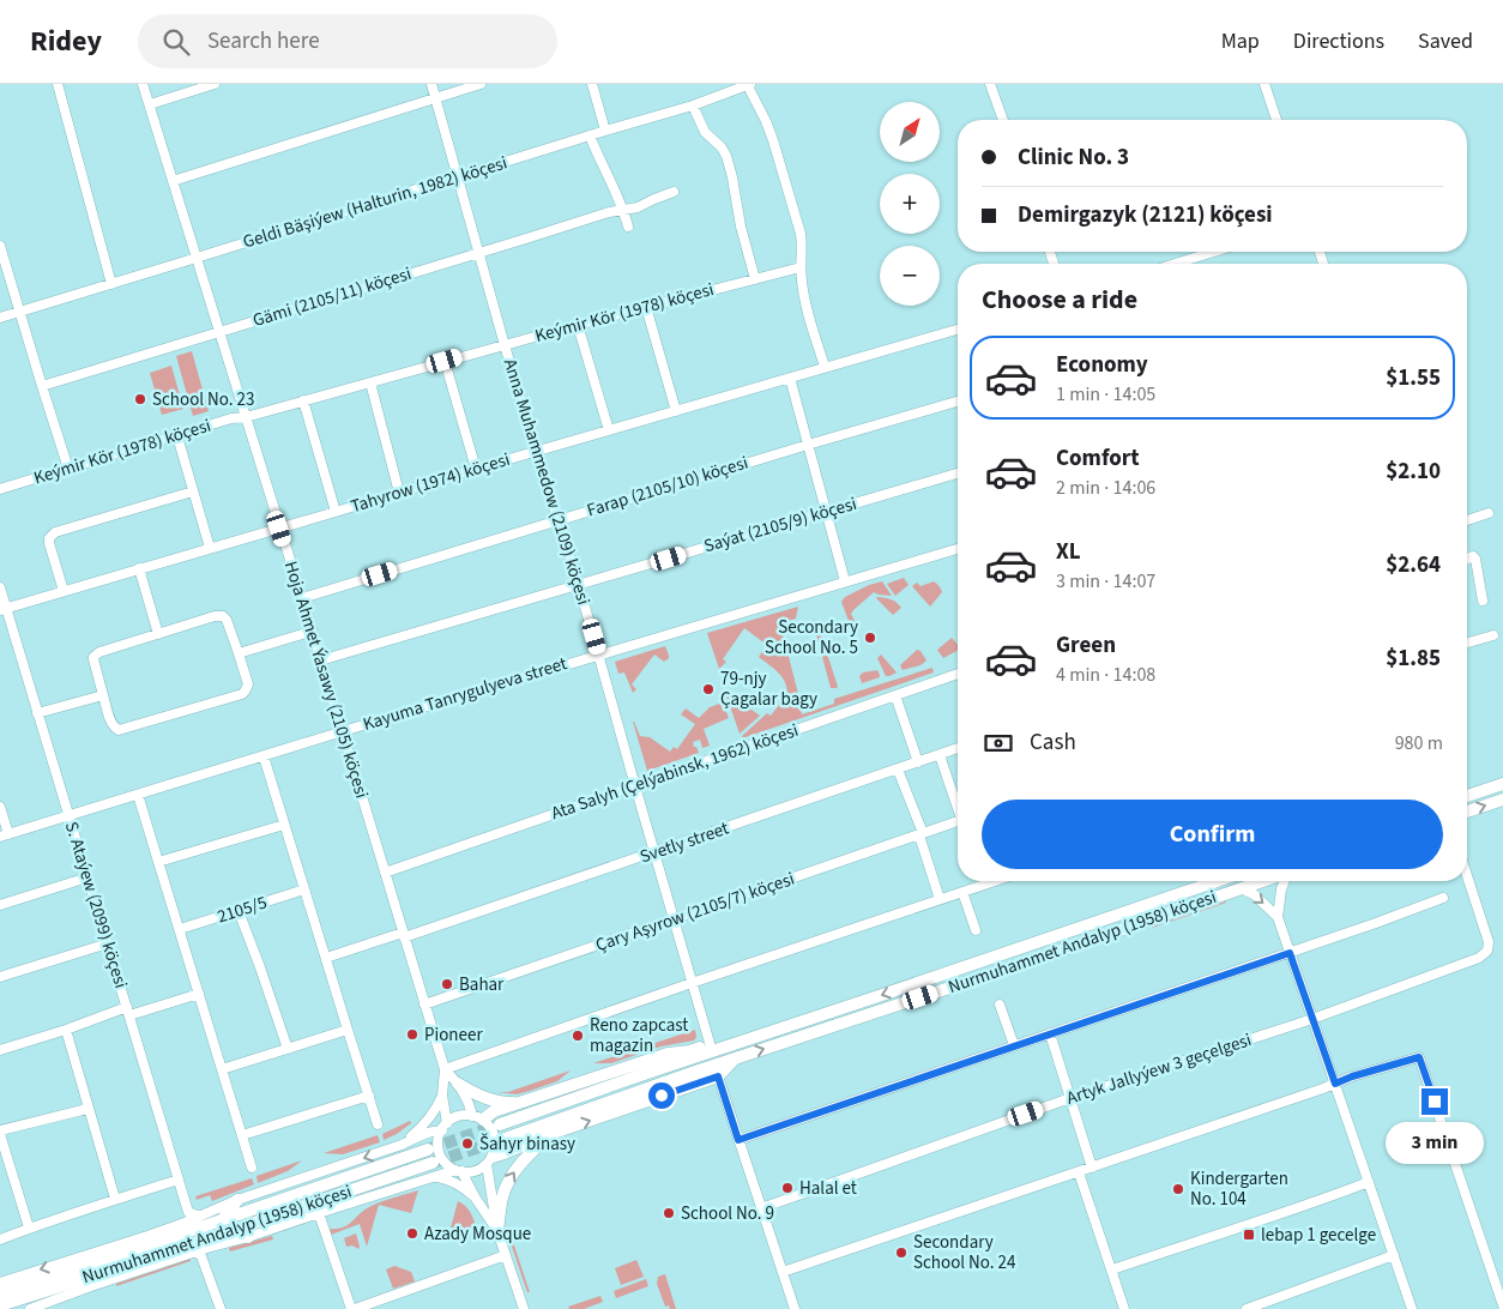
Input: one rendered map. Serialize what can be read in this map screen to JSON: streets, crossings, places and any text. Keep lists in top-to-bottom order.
{
  "streets": {
    "main road": ["Nurmuhammet Andalyp (1958) köçesi"],
    "street": [
      "Geldi Bäşiýew (Halturin, 1982) köçesi",
      "Gämi (2105/11) köçesi",
      "Keýmir Kör (1978) köçesi",
      "Anna Muhammedow (2109) köçesi",
      "Tahyrow (1974) köçesi",
      "Farap (2105/10) köçesi",
      "Saýat (2105/9) köçesi",
      "Hoja Ahmet Ýasawy (2105) köçesi",
      "Kayuma Tanrygulyeva street",
      "Ata Salyh (Çelýabinsk, 1962) köçesi",
      "Svetly street",
      "S. Ataýew (2099) köçesi",
      "2105/5",
      "Çary Aşyrow (2105/7) köçesi",
      "Artyk Jallyýew 3 geçelgesi"
    ]
  },
  "crossings": [
    ["Geldi Bäşiýew (Halturin, 1982) köçesi", "Anna Muhammedow (2109) köçesi"],
    ["Geldi Bäşiýew (Halturin, 1982) köçesi", "Hoja Ahmet Ýasawy (2105) köçesi"],
    ["Gämi (2105/11) köçesi", "Anna Muhammedow (2109) köçesi"],
    ["Gämi (2105/11) köçesi", "Hoja Ahmet Ýasawy (2105) köçesi"],
    ["Keýmir Kör (1978) köçesi", "Anna Muhammedow (2109) köçesi"],
    ["Keýmir Kör (1978) köçesi", "Hoja Ahmet Ýasawy (2105) köçesi"],
    ["Anna Muhammedow (2109) köçesi", "Tahyrow (1974) köçesi"],
    ["Anna Muhammedow (2109) köçesi", "Farap (2105/10) köçesi"],
    ["Anna Muhammedow (2109) köçesi", "Saýat (2105/9) köçesi"],
    ["Anna Muhammedow (2109) köçesi", "Kayuma Tanrygulyeva street"],
    ["Anna Muhammedow (2109) köçesi", "Ata Salyh (Çelýabinsk, 1962) köçesi"],
    ["Anna Muhammedow (2109) köçesi", "Svetly street"],
    ["Anna Muhammedow (2109) köçesi", "Çary Aşyrow (2105/7) köçesi"],
    ["Anna Muhammedow (2109) köçesi", "Nurmuhammet Andalyp (1958) köçesi"],
    ["Tahyrow (1974) köçesi", "Hoja Ahmet Ýasawy (2105) köçesi"],
    ["Tahyrow (1974) köçesi", "S. Ataýew (2099) köçesi"],
    ["Farap (2105/10) köçesi", "Hoja Ahmet Ýasawy (2105) köçesi"],
    ["Saýat (2105/9) köçesi", "Hoja Ahmet Ýasawy (2105) köçesi"],
    ["Hoja Ahmet Ýasawy (2105) köçesi", "Kayuma Tanrygulyeva street"],
    ["Hoja Ahmet Ýasawy (2105) köçesi", "Ata Salyh (Çelýabinsk, 1962) köçesi"],
    ["Hoja Ahmet Ýasawy (2105) köçesi", "Svetly street"],
    ["Hoja Ahmet Ýasawy (2105) köçesi", "Çary Aşyrow (2105/7) köçesi"],
    ["Hoja Ahmet Ýasawy (2105) köçesi", "Nurmuhammet Andalyp (1958) köçesi"],
    ["Kayuma Tanrygulyeva street", "S. Ataýew (2099) köçesi"],
    ["S. Ataýew (2099) köçesi", "Nurmuhammet Andalyp (1958) köçesi"]
  ],
  "places": {
    "other": [
      "School No. 23",
      "Secondary School No. 5",
      "79-njy Çagalar bagy",
      "Bahar",
      "Pioneer",
      "Reno zapcast magazin",
      "Šahyr binasy",
      "Halal et",
      "Kindergarten No. 104",
      "School No. 9",
      "Azady Mosque",
      "Secondary School No. 24"
    ],
    "transit": ["lebap 1 gecelge"]
  },
  "north": "top right",
  "page": {
    "header": "Ridey",
    "search": "Search here",
    "nav": ["Map", "Directions", "Saved"],
    "map_buttons": ["+", "−"],
    "banner": ["Clinic No. 3", "Demirgazyk (2121) köçesi"],
    "heading": "Choose a ride",
    "list": [
      {
        "name": "Economy",
        "note": "1 min · 14:05",
        "value": "$1.55"
      },
      {
        "name": "Comfort",
        "note": "2 min · 14:06",
        "value": "$2.10"
      },
      {
        "name": "XL",
        "note": "3 min · 14:07",
        "value": "$2.64"
      },
      {
        "name": "Green",
        "note": "4 min · 14:08",
        "value": "$1.85"
      }
    ],
    "pay": ["Cash", "980 m"],
    "buttons": "Confirm",
    "bubble": "3 min"
  }
}
